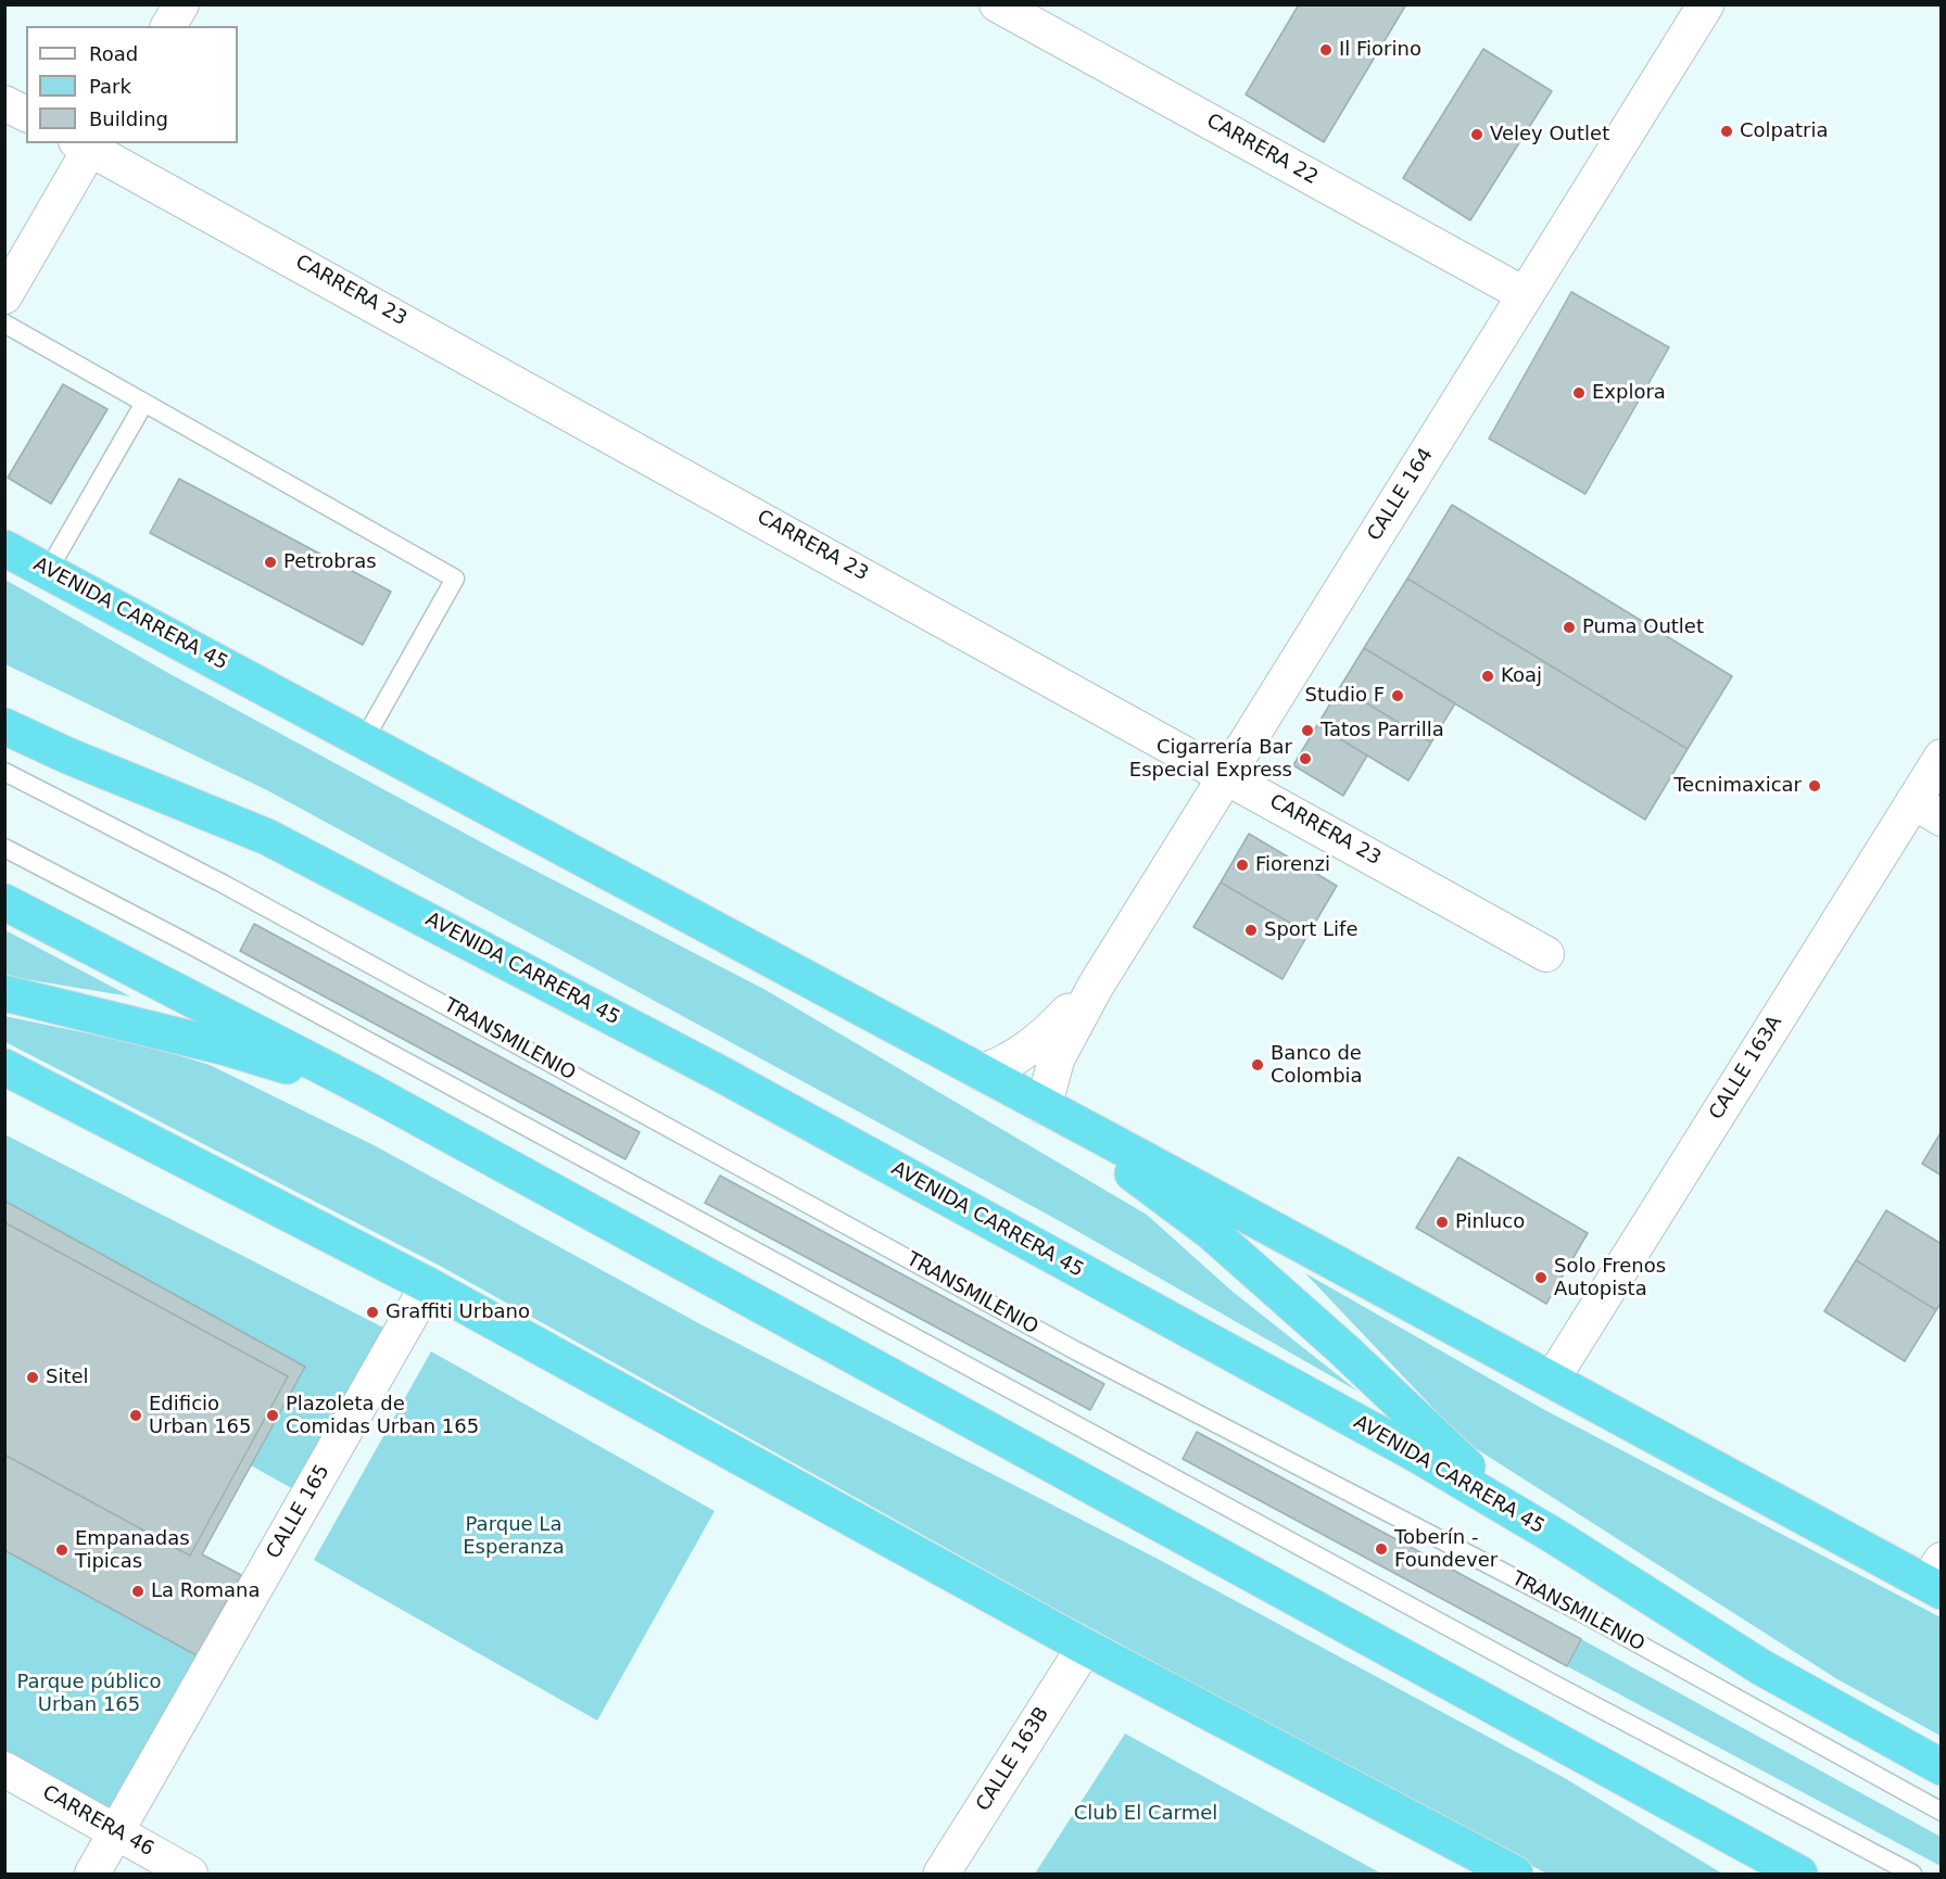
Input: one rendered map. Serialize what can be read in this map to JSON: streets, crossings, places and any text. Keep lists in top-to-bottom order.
{
  "streets": {
    "highway": ["AVENIDA CARRERA 45"],
    "main road": ["CALLE 164", "CALLE 163B"],
    "street": [
      "CARRERA 22",
      "CARRERA 23",
      "CALLE 163A",
      "CALLE 165",
      "CARRERA 46"
    ],
    "lane": ["TRANSMILENIO"]
  },
  "crossings": [
    ["CARRERA 22", "CALLE 164"],
    ["CARRERA 23", "CALLE 164"],
    ["CALLE 164", "AVENIDA CARRERA 45"],
    ["AVENIDA CARRERA 45", "CALLE 163A"],
    ["CALLE 165", "CARRERA 46"]
  ],
  "parks": ["Parque La Esperanza", "Parque público Urban 165", "Club El Carmel"],
  "places": [
    "Il Fiorino",
    "Colpatria",
    "Veley Outlet",
    "Explora",
    "Petrobras",
    "Puma Outlet",
    "Koaj",
    "Studio F",
    "Tatos Parrilla",
    "Cigarrería Bar Especial Express",
    "Tecnimaxicar",
    "Fiorenzi",
    "Sport Life",
    "Banco de Colombia",
    "Pinluco",
    "Solo Frenos Autopista",
    "Graffiti Urbano",
    "Sitel",
    "Edificio Urban 165",
    "Plazoleta de Comidas Urban 165",
    "Toberín - Foundever",
    "Empanadas Tipicas",
    "La Romana"
  ],
  "legend": ["Road", "Park", "Building"]
}
